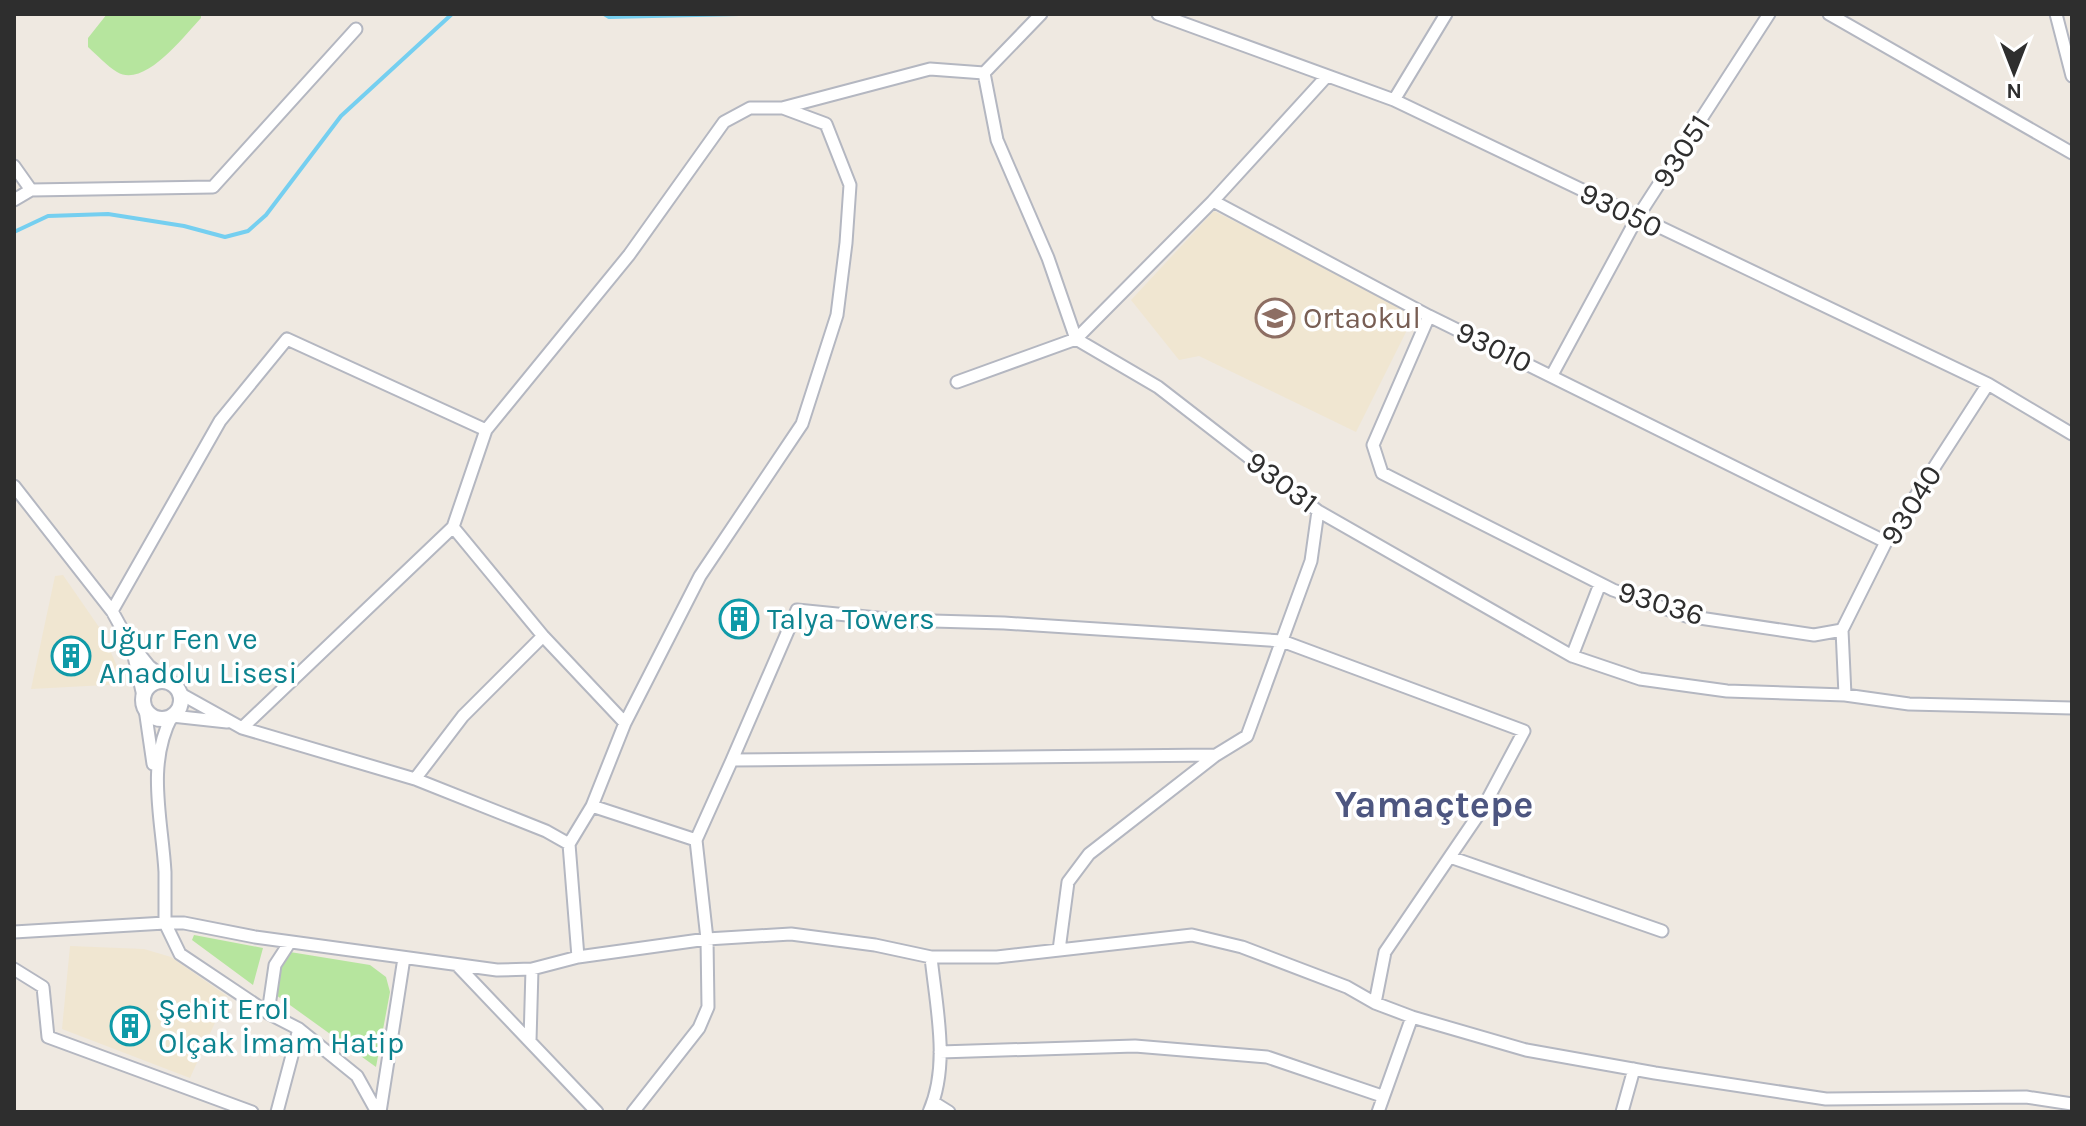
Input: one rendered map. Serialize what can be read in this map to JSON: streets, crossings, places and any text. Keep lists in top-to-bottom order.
{
  "streets": {
    "street": [
      "93051",
      "93050",
      "93010",
      "93031",
      "93040",
      "93036"
    ]
  },
  "crossings": [
    ["93051", "93050"],
    ["93051", "93010"],
    ["93050", "93040"],
    ["93010", "93040"],
    ["93010", "93036"],
    ["93040", "93036"]
  ],
  "districts": ["Yamaçtepe"],
  "places": {
    "school or university": ["Ortaokul"],
    "building": ["Talya Towers", "Uğur Fen ve Anadolu Lisesi", "Şehit Erol Olçak İmam Hatip"]
  },
  "north": "bottom"
}
